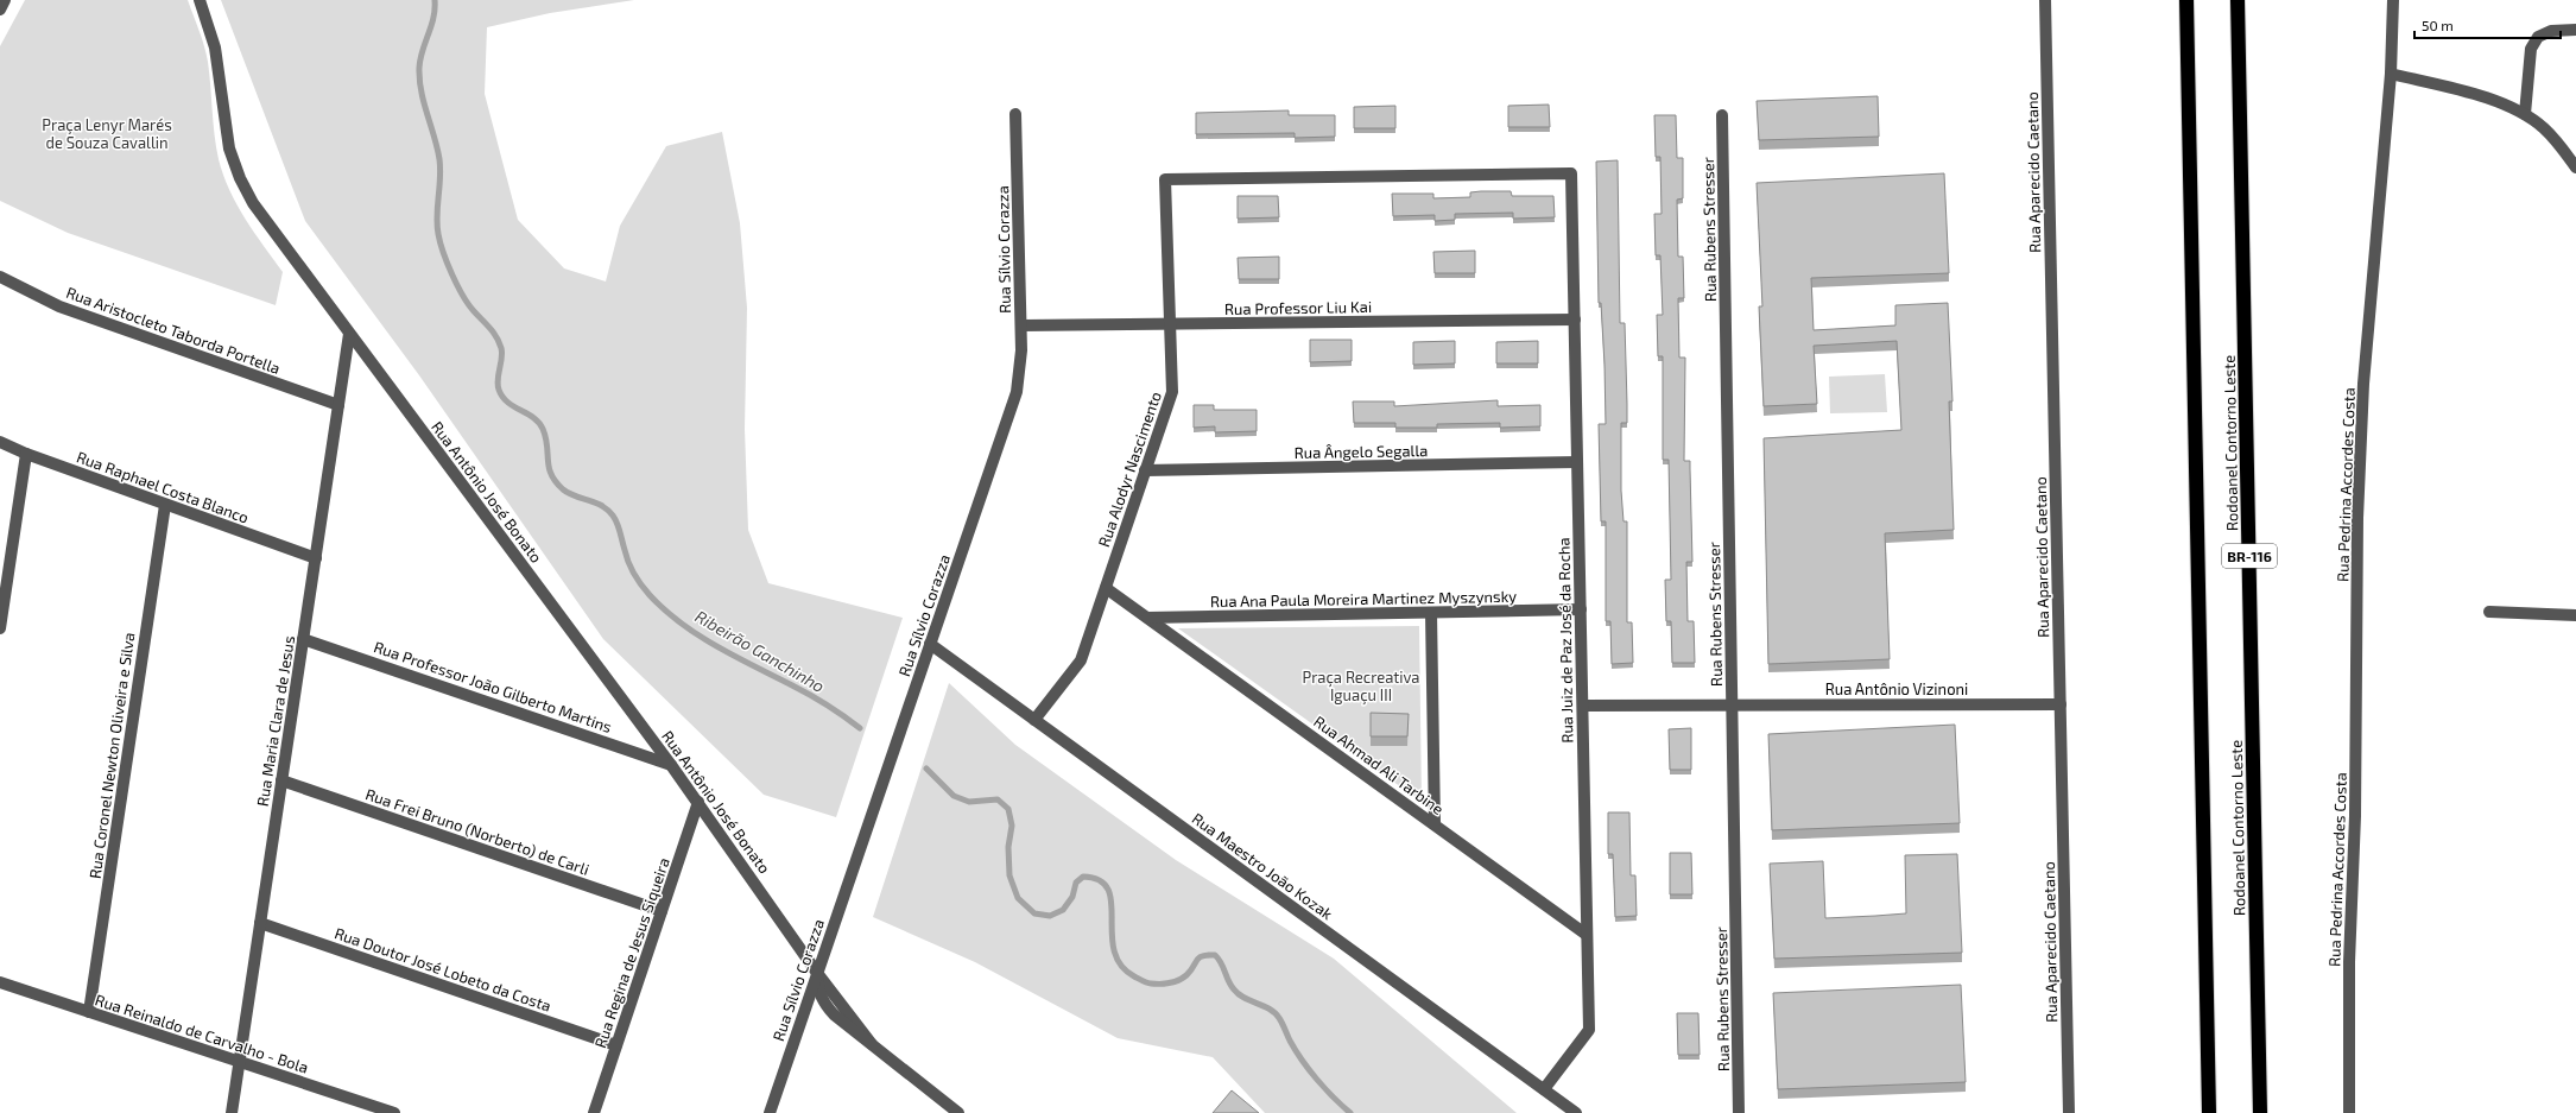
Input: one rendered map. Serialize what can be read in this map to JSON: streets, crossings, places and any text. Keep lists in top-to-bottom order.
{
  "streets": {
    "highway": ["Rodoanel Contorno Leste", "BR-116"],
    "street": [
      "Rua Aparecido Caetano",
      "Rua Rubens Stresser",
      "Rua Sílvio Corazza",
      "Rua Professor Liu Kai",
      "Rua Aristocleto Taborda Portella",
      "Rua Ângelo Segalla",
      "Rua Alodyr Nascimento",
      "Rua Pedrina Accordes Costa",
      "Rua Raphael Costa Blanco",
      "Rua Antônio José Bonato",
      "Rua Ana Paula Moreira Martinez Myszynsky",
      "Rua Juiz de Paz José da Rocha",
      "Rua Professor João Gilberto Martins",
      "Rua Antônio Vizinoni",
      "Rua Maria Clara de Jesus",
      "Rua Coronel Newton Oliveira e Silva",
      "Rua Ahmad Ali Tarbine",
      "Rua Frei Bruno (Norberto) de Carli",
      "Rua Maestro João Kozak",
      "Rua Regina de Jesus Siqueira",
      "Rua Doutor José Lobeto da Costa",
      "Rua Reinaldo de Carvalho - Bola"
    ]
  },
  "crossings": [
    ["Rua Aparecido Caetano", "Rua Antônio Vizinoni"],
    ["Rua Rubens Stresser", "Rua Antônio Vizinoni"],
    ["Rua Sílvio Corazza", "Rua Professor Liu Kai"],
    ["Rua Sílvio Corazza", "Rua Antônio José Bonato"],
    ["Rua Sílvio Corazza", "Rua Maestro João Kozak"],
    ["Rua Professor Liu Kai", "Rua Alodyr Nascimento"],
    ["Rua Professor Liu Kai", "Rua Juiz de Paz José da Rocha"],
    ["Rua Aristocleto Taborda Portella", "Rua Maria Clara de Jesus"],
    ["Rua Ângelo Segalla", "Rua Alodyr Nascimento"],
    ["Rua Ângelo Segalla", "Rua Juiz de Paz José da Rocha"],
    ["Rua Alodyr Nascimento", "Rua Juiz de Paz José da Rocha"],
    ["Rua Alodyr Nascimento", "Rua Ahmad Ali Tarbine"],
    ["Rua Alodyr Nascimento", "Rua Maestro João Kozak"],
    ["Rua Raphael Costa Blanco", "Rua Maria Clara de Jesus"],
    ["Rua Raphael Costa Blanco", "Rua Coronel Newton Oliveira e Silva"],
    ["Rua Antônio José Bonato", "Rua Professor João Gilberto Martins"],
    ["Rua Antônio José Bonato", "Rua Maria Clara de Jesus"],
    ["Rua Antônio José Bonato", "Rua Regina de Jesus Siqueira"],
    ["Rua Ana Paula Moreira Martinez Myszynsky", "Rua Juiz de Paz José da Rocha"],
    ["Rua Ana Paula Moreira Martinez Myszynsky", "Rua Ahmad Ali Tarbine"],
    ["Rua Juiz de Paz José da Rocha", "Rua Antônio Vizinoni"],
    ["Rua Juiz de Paz José da Rocha", "Rua Ahmad Ali Tarbine"],
    ["Rua Juiz de Paz José da Rocha", "Rua Maestro João Kozak"],
    ["Rua Professor João Gilberto Martins", "Rua Maria Clara de Jesus"],
    ["Rua Maria Clara de Jesus", "Rua Frei Bruno (Norberto) de Carli"],
    ["Rua Maria Clara de Jesus", "Rua Doutor José Lobeto da Costa"],
    ["Rua Maria Clara de Jesus", "Rua Reinaldo de Carvalho - Bola"],
    ["Rua Coronel Newton Oliveira e Silva", "Rua Reinaldo de Carvalho - Bola"],
    ["Rua Frei Bruno (Norberto) de Carli", "Rua Regina de Jesus Siqueira"],
    ["Rua Regina de Jesus Siqueira", "Rua Doutor José Lobeto da Costa"]
  ],
  "water": ["Ribeirão Ganchinho"],
  "parks": ["Praça Lenyr Marés de Souza Cavallin", "Praça Recreativa Iguaçu III"],
  "scale_bar": "50 m"
}
